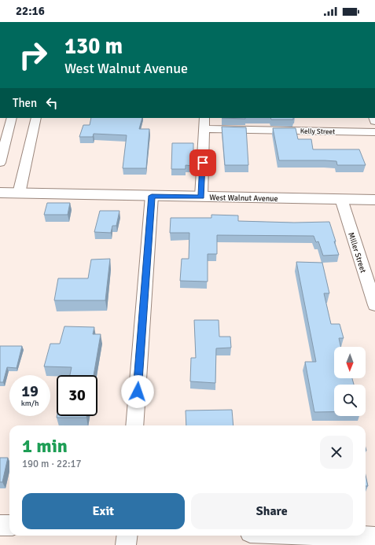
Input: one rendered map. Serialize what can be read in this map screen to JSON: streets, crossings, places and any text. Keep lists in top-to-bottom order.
{
  "streets": {
    "main road": ["West Walnut Avenue"],
    "street": ["Kelly Street", "Miller Street"]
  },
  "crossings": [
    ["West Walnut Avenue", "Miller Street"]
  ],
  "north": "bottom",
  "page": {
    "status": "22:16",
    "turn": ["130 m", "West Walnut Avenue"],
    "then": "Then",
    "speed": "19 km/h",
    "limit": "30",
    "heading": ["1 min", "190 m · 22:17"],
    "buttons": ["Exit", "Share"]
  }
}
